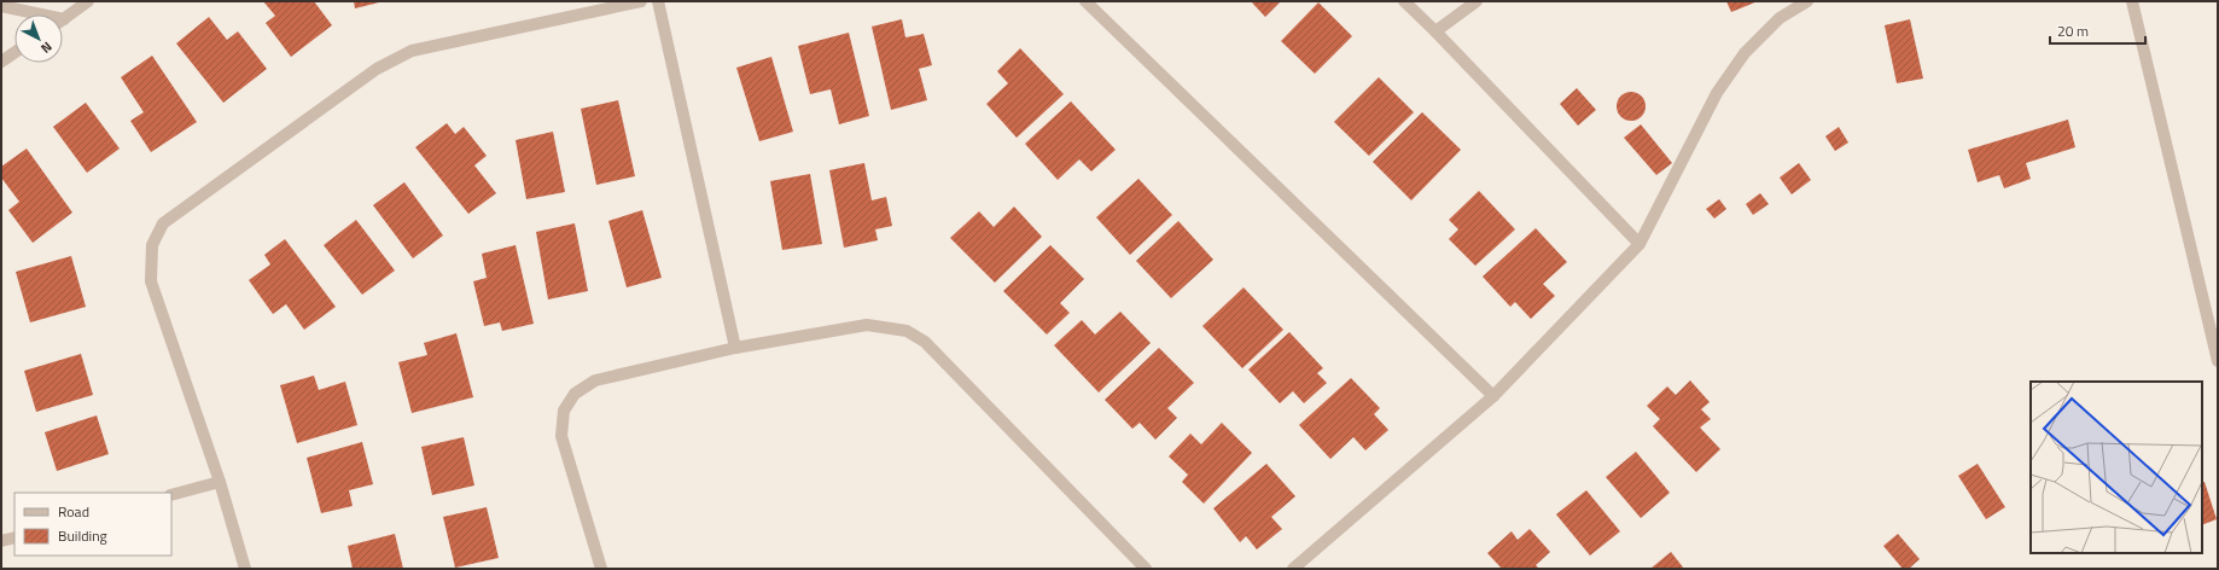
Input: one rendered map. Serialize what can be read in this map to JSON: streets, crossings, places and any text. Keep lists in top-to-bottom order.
{
  "legend": ["Road", "Building"],
  "scale_bar": "20 m",
  "north": "bottom right"
}
